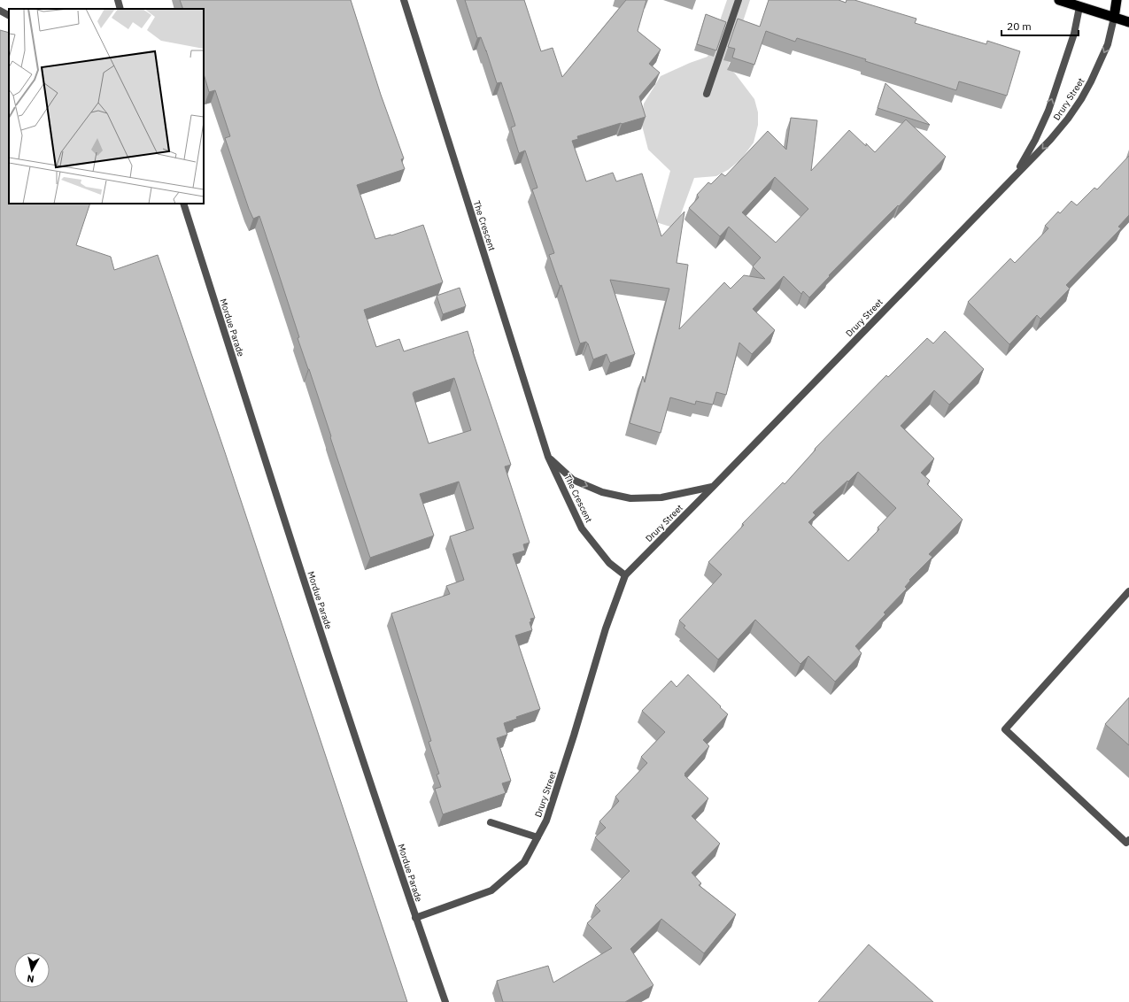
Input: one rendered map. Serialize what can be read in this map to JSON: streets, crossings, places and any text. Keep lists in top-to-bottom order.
{
  "streets": {
    "street": ["Drury Street", "The Crescent", "Mordue Parade"]
  },
  "crossings": [
    ["Drury Street", "The Crescent"],
    ["Drury Street", "Mordue Parade"]
  ],
  "scale_bar": "20 m",
  "north": "bottom"
}
